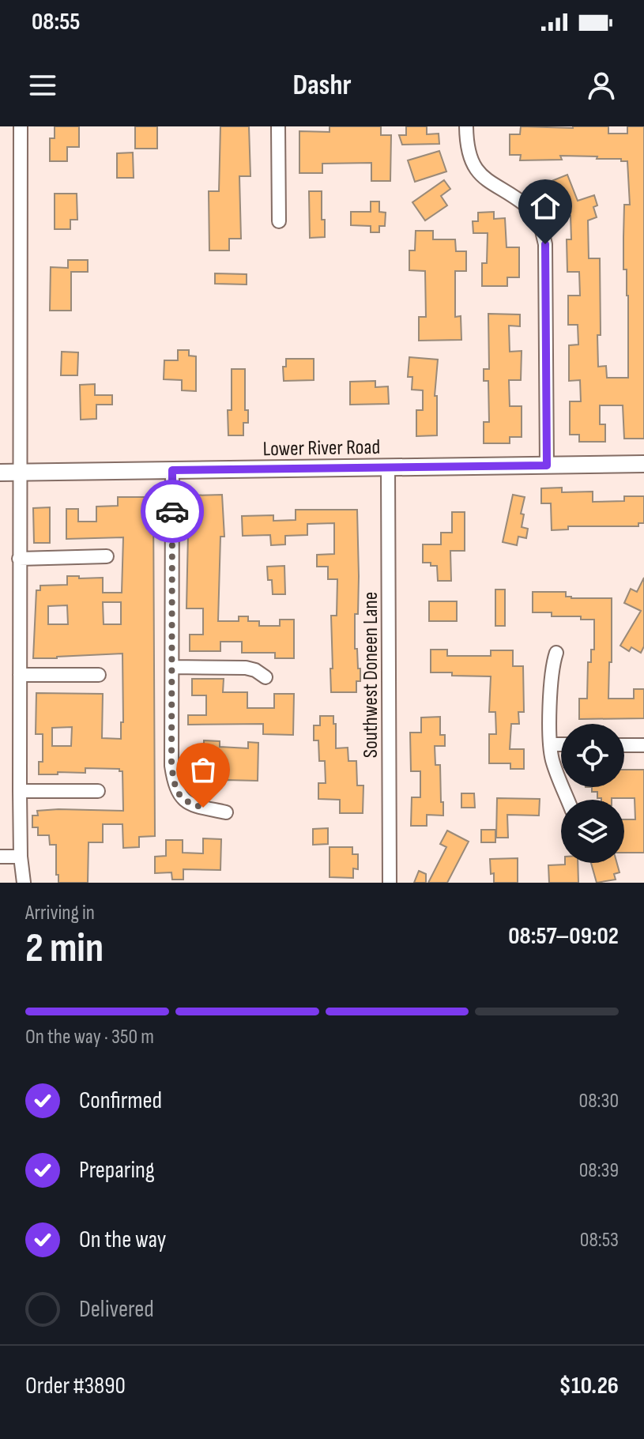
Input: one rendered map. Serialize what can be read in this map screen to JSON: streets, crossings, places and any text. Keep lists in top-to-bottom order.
{
  "streets": {
    "street": ["Lower River Road", "Southwest Doneen Lane"]
  },
  "crossings": [
    ["Lower River Road", "Southwest Doneen Lane"]
  ],
  "page": {
    "status": "08:55",
    "header": "Dashr",
    "heading": ["2 min", "Arriving in", "08:57–09:02"],
    "panel": ["Order #3890", "$10.26"],
    "bar": "On the way · 350 m",
    "list": [
      ["Confirmed", "08:30"],
      ["Preparing", "08:39"],
      ["On the way", "08:53"],
      "Delivered"
    ]
  }
}
